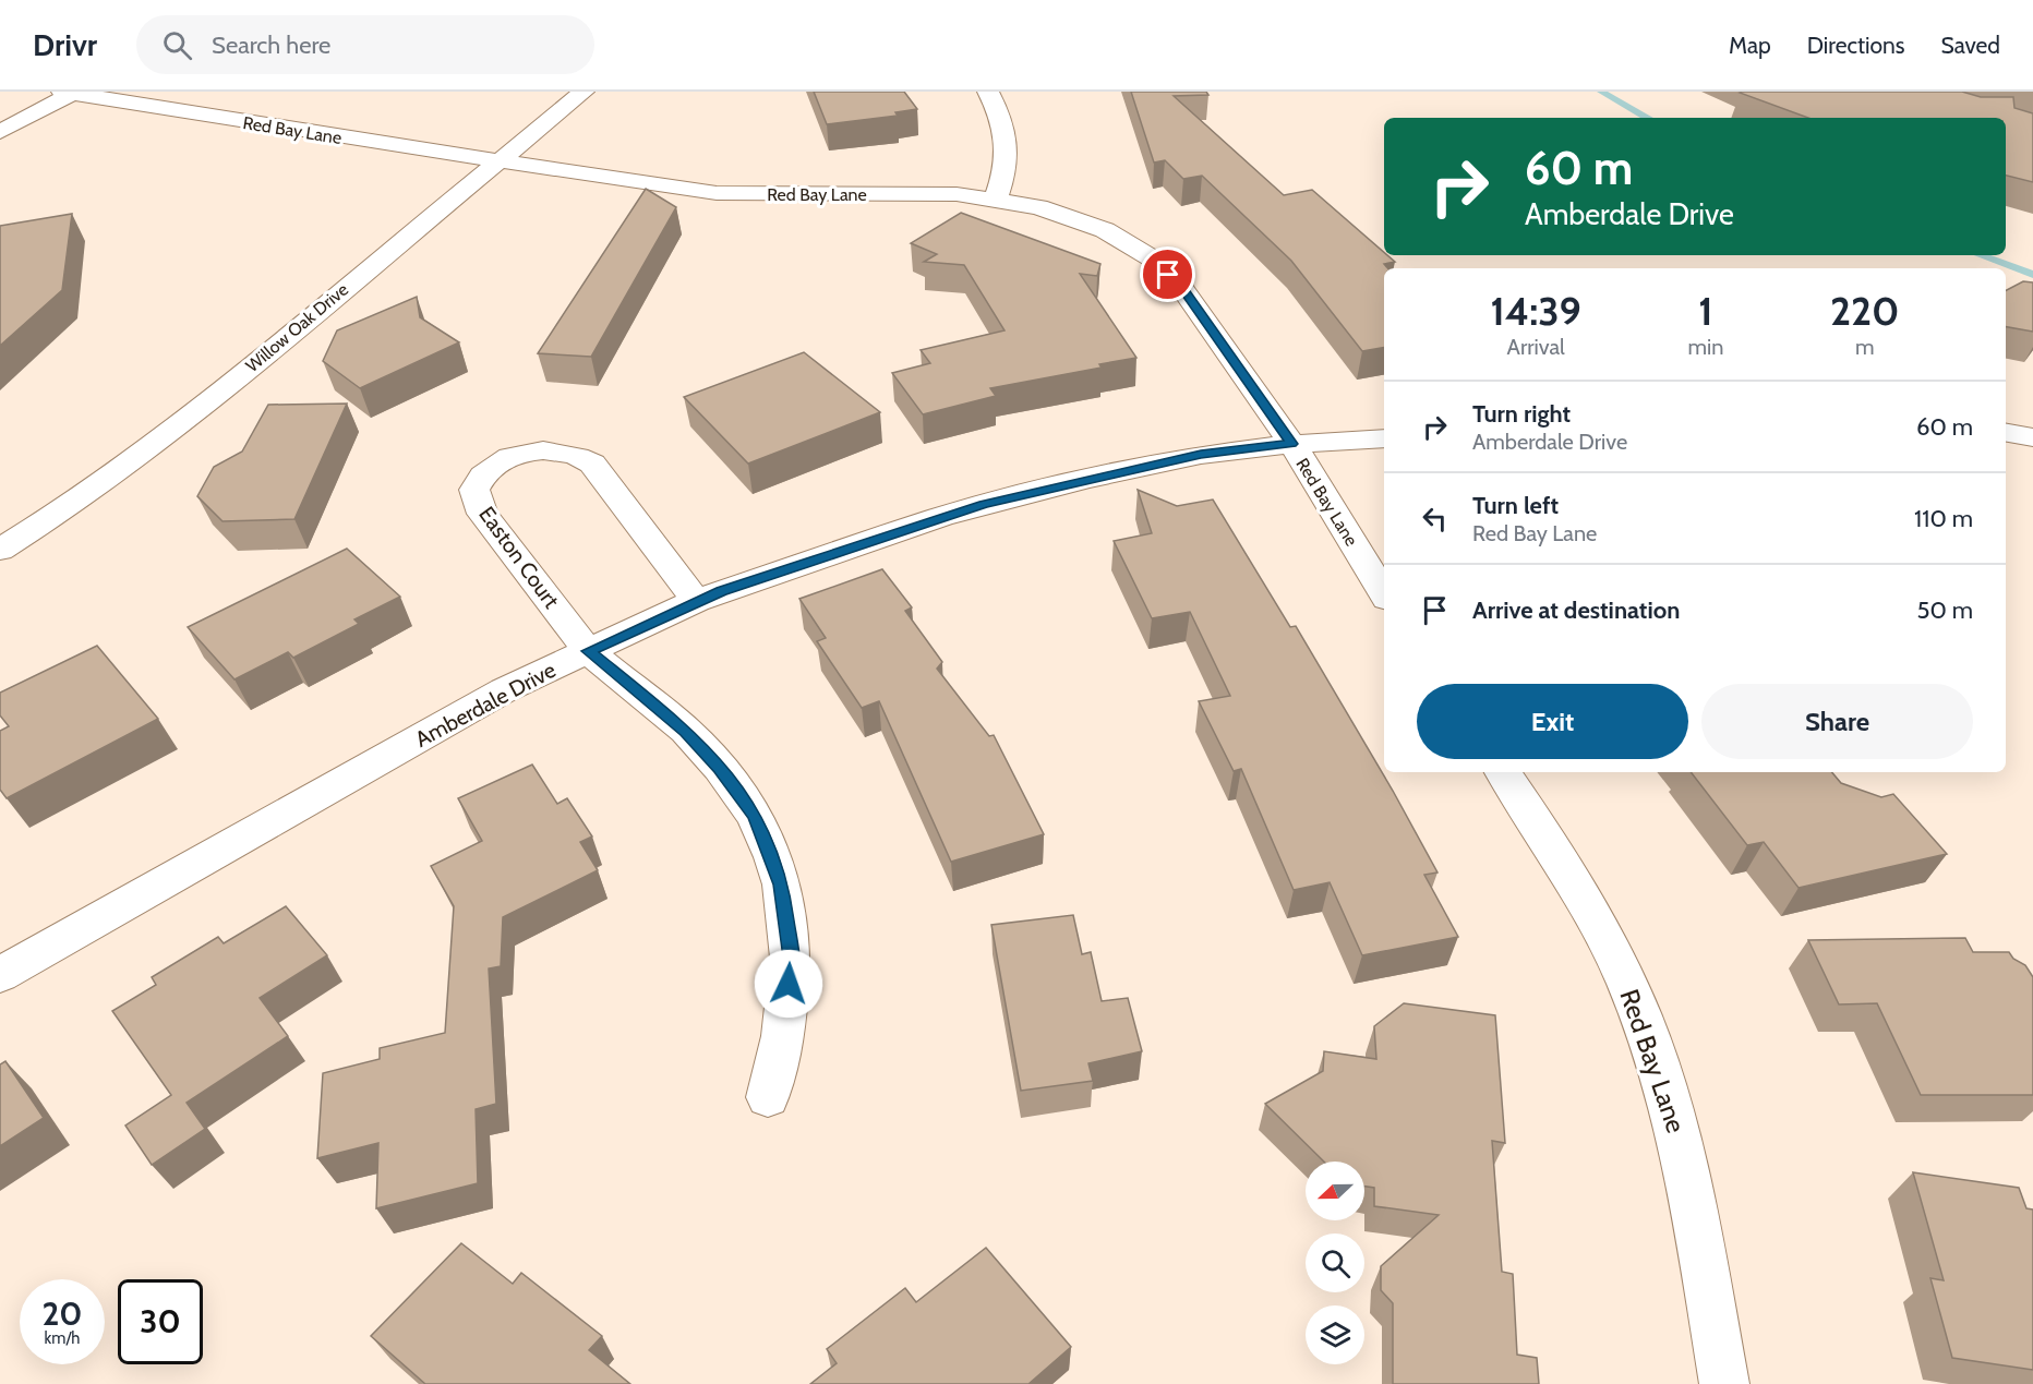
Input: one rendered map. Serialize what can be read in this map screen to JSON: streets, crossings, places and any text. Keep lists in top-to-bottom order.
{
  "streets": {
    "street": [
      "Red Bay Lane",
      "Willow Oak Drive",
      "Easton Court",
      "Amberdale Drive"
    ]
  },
  "crossings": [
    ["Red Bay Lane", "Willow Oak Drive"],
    ["Red Bay Lane", "Amberdale Drive"],
    ["Easton Court", "Amberdale Drive"]
  ],
  "north": "left",
  "page": {
    "header": "Drivr",
    "search": "Search here",
    "nav": ["Map", "Directions", "Saved"],
    "turn": ["60 m", "Amberdale Drive"],
    "eta": [
      "14:39",
      "Arrival",
      "1",
      "min",
      "220",
      "m"
    ],
    "list": [
      {
        "name": "Turn right",
        "note": "Amberdale Drive",
        "value": "60 m"
      },
      {
        "name": "Turn left",
        "note": "Red Bay Lane",
        "value": "110 m"
      },
      {
        "name": "Arrive at destination",
        "value": "50 m"
      }
    ],
    "buttons": ["Exit", "Share"],
    "speed": "20 km/h",
    "limit": "30"
  }
}
